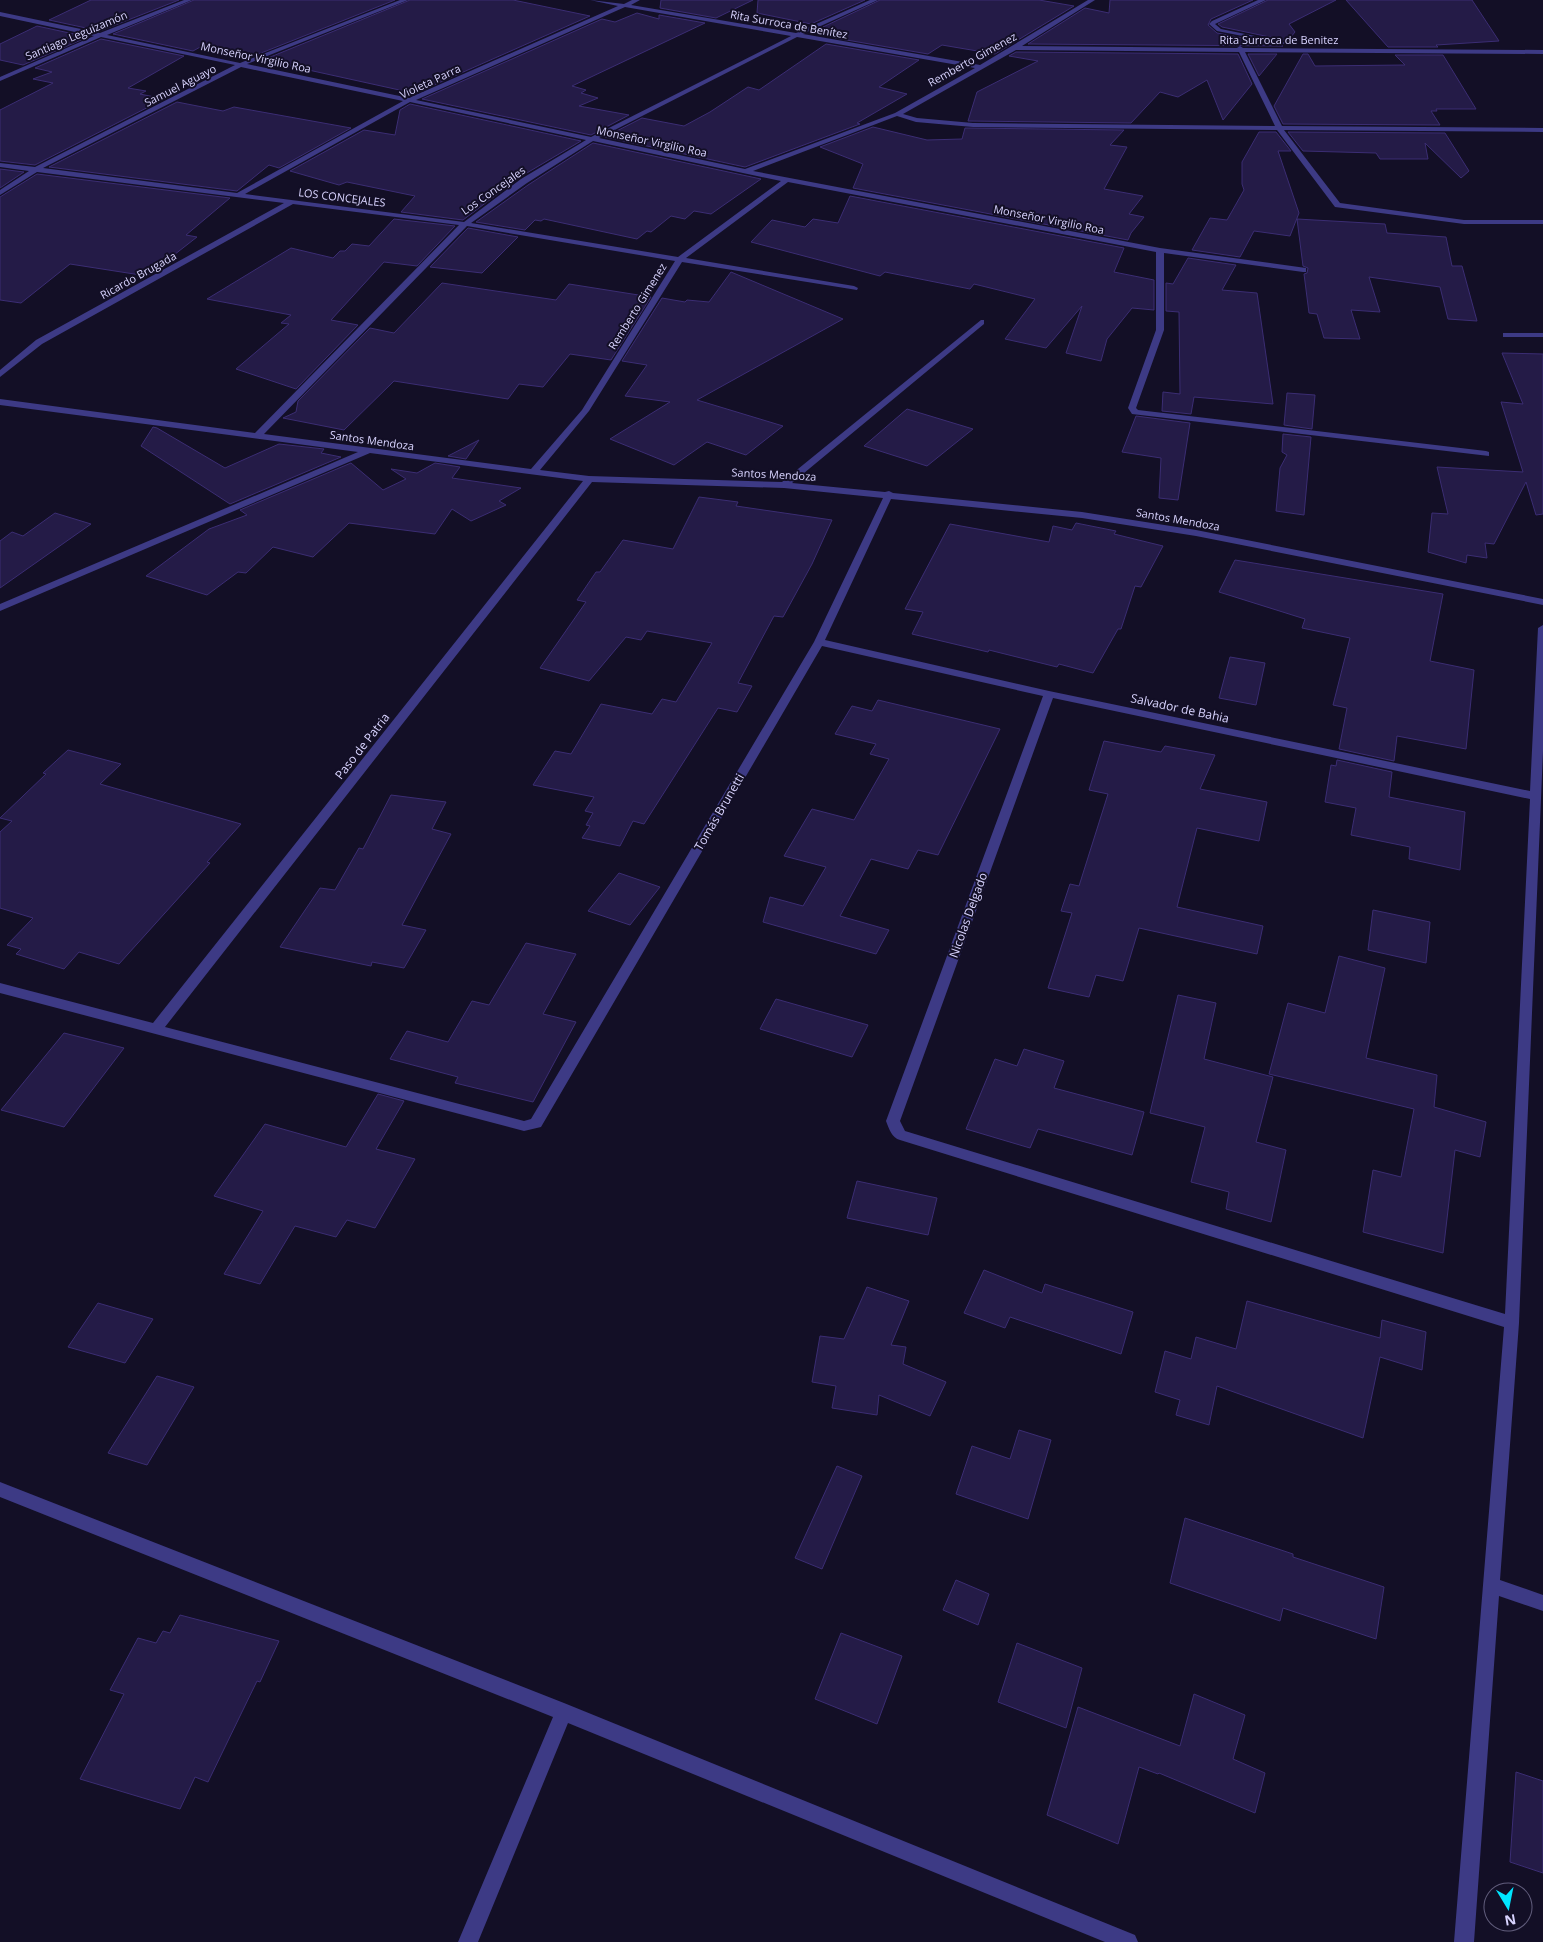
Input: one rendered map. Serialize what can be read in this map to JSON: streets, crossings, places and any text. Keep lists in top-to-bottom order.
{
  "streets": {
    "street": [
      "Rita Surroca de Benítez",
      "Santiago Leguizamón",
      "Rita Surroca de Benitez",
      "Monseñor Virgilio Roa",
      "Remberto Gimenez",
      "Violeta Parra",
      "Samuel Aguayo",
      "Los Concejales",
      "LOS CONCEJALES",
      "Ricardo Brugada",
      "Santos Mendoza",
      "Salvador de Bahia",
      "Paso de Patria",
      "Tomás Brunetti",
      "Nicolas Delgado"
    ]
  },
  "crossings": [
    ["Rita Surroca de Benítez", "Remberto Gimenez"],
    ["Rita Surroca de Benítez", "Violeta Parra"],
    ["Rita Surroca de Benítez", "Los Concejales"],
    ["Santiago Leguizamón", "Monseñor Virgilio Roa"],
    ["Rita Surroca de Benitez", "Remberto Gimenez"],
    ["Monseñor Virgilio Roa", "Remberto Gimenez"],
    ["Monseñor Virgilio Roa", "Violeta Parra"],
    ["Monseñor Virgilio Roa", "Samuel Aguayo"],
    ["Monseñor Virgilio Roa", "Los Concejales"],
    ["Remberto Gimenez", "LOS CONCEJALES"],
    ["Remberto Gimenez", "Santos Mendoza"],
    ["Violeta Parra", "LOS CONCEJALES"],
    ["Samuel Aguayo", "LOS CONCEJALES"],
    ["Los Concejales", "LOS CONCEJALES"],
    ["Los Concejales", "Santos Mendoza"],
    ["LOS CONCEJALES", "Ricardo Brugada"],
    ["Santos Mendoza", "Paso de Patria"],
    ["Santos Mendoza", "Tomás Brunetti"],
    ["Salvador de Bahia", "Tomás Brunetti"],
    ["Salvador de Bahia", "Nicolas Delgado"],
    ["Paso de Patria", "Tomás Brunetti"]
  ],
  "north": "bottom"
}
